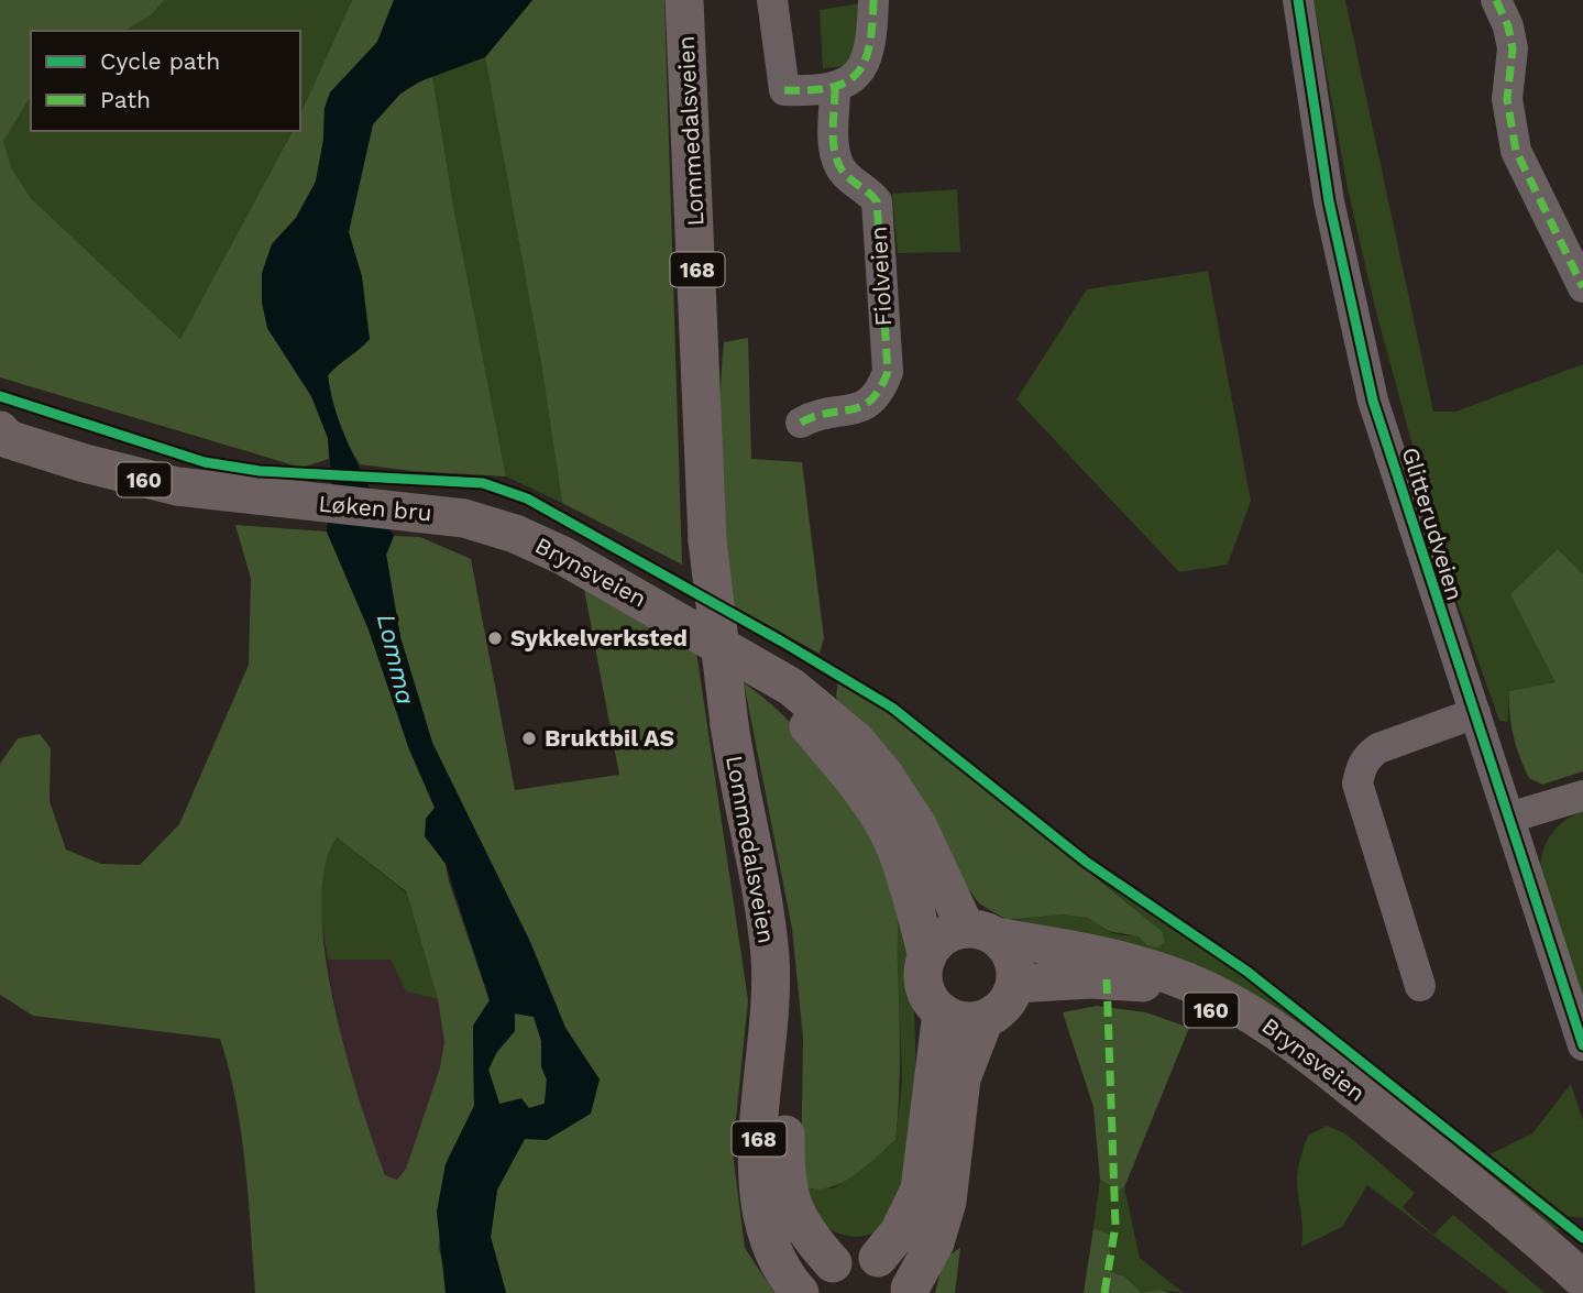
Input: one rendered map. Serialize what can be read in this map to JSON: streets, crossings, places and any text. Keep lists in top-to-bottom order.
{
  "streets": {
    "main road": [
      "Lommedalsveien",
      "168",
      "160",
      "Løken bru",
      "Brynsveien"
    ],
    "street": ["Fiolveien", "Glitterudveien"]
  },
  "crossings": [
    ["Lommedalsveien", "168"],
    ["160", "Brynsveien"],
    ["Løken bru", "Brynsveien"]
  ],
  "water": ["Lomma"],
  "places": ["Sykkelverksted", "Bruktbil AS"],
  "legend": ["Cycle path", "Path"]
}
